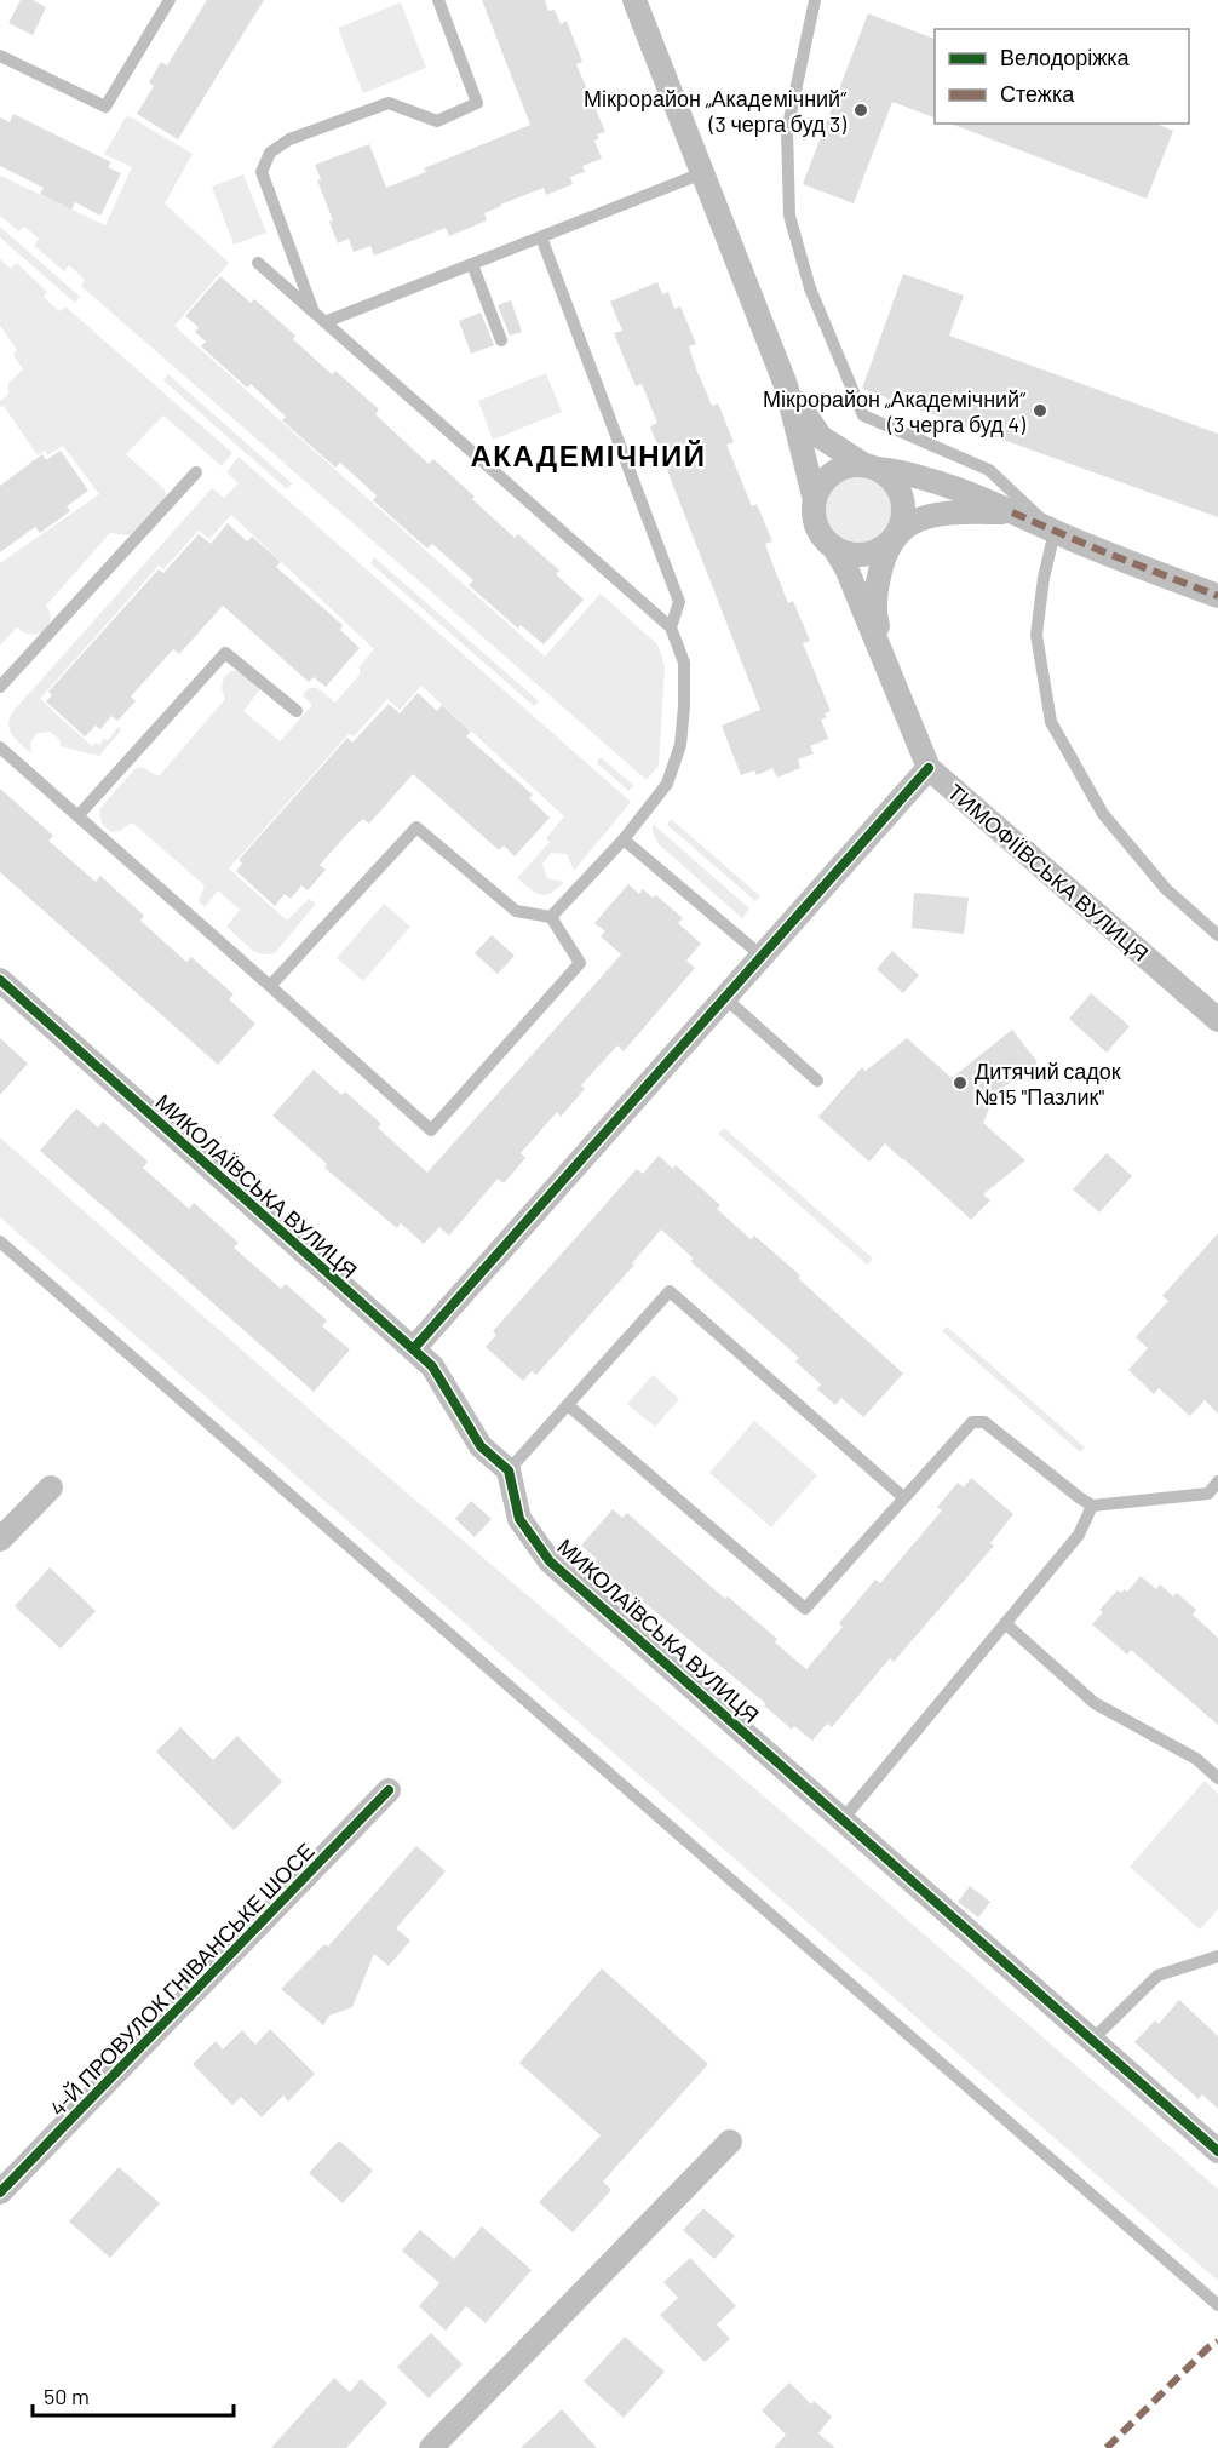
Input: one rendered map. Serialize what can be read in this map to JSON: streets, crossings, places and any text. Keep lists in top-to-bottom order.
{
  "streets": {
    "street": ["ТИМОФІЇВСЬКА ВУЛИЦЯ", "МИКОЛАЇВСЬКА ВУЛИЦЯ", "4-Й ПРОВУЛОК ГНІВАНСЬКЕ ШОСЕ"]
  },
  "districts": ["АКАДЕМІЧНИЙ"],
  "places": ["Мікрорайон „Академічний“ (3 черга буд 3)", "Мікрорайон „Академічний“ (3 черга буд 4)", "Дитячий садок №15 \"Пазлик\""],
  "legend": ["Велодоріжка", "Стежка"],
  "scale_bar": "50 m"
}
